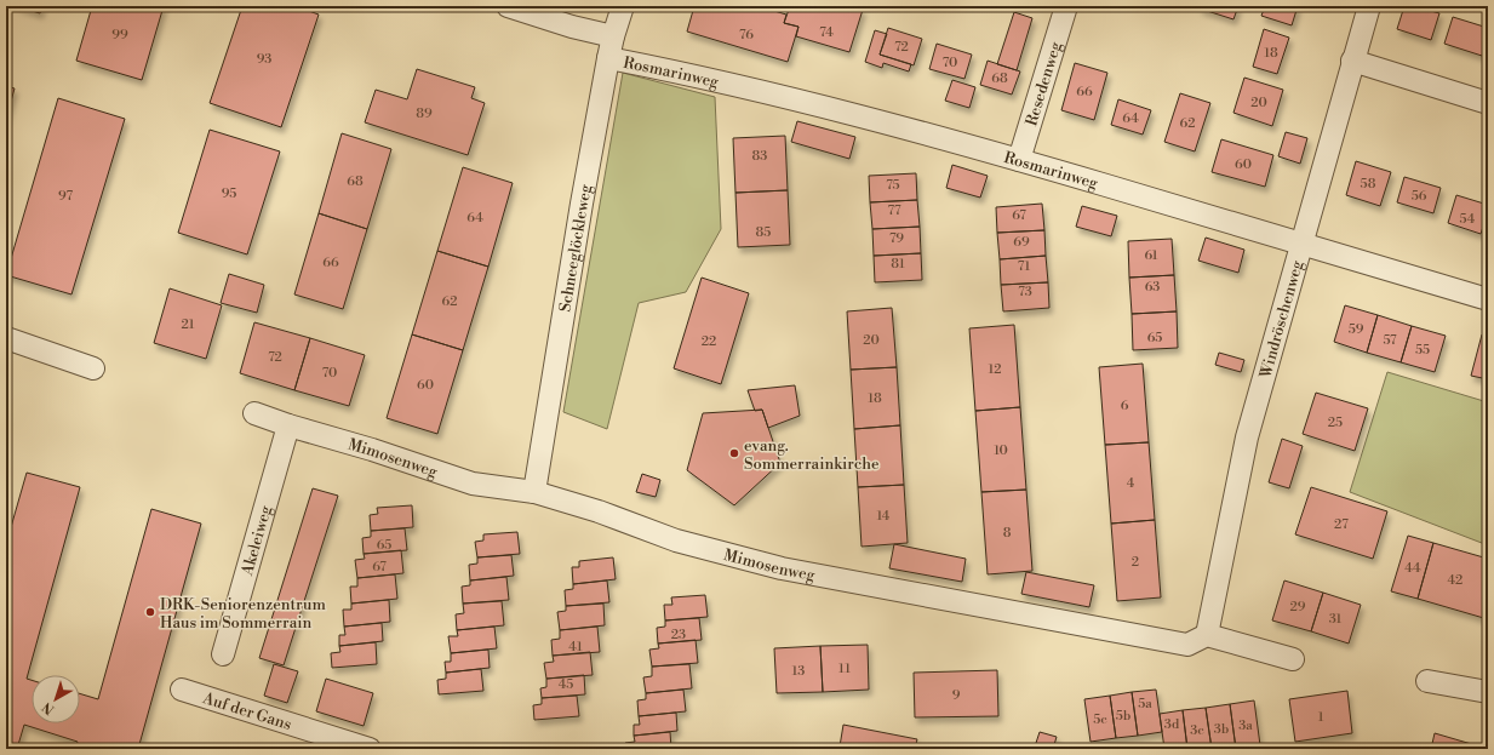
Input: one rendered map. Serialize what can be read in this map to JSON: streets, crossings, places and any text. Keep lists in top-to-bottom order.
{
  "streets": {
    "street": [
      "Rosmarinweg",
      "Resedenweg",
      "Schneeglöckleweg",
      "Windröschenweg",
      "Mimosenweg",
      "Akeleiweg",
      "Auf der Gans"
    ]
  },
  "crossings": [
    ["Rosmarinweg", "Resedenweg"],
    ["Rosmarinweg", "Schneeglöckleweg"],
    ["Rosmarinweg", "Windröschenweg"],
    ["Schneeglöckleweg", "Mimosenweg"],
    ["Windröschenweg", "Mimosenweg"],
    ["Mimosenweg", "Akeleiweg"]
  ],
  "places": ["evang. Sommerrainkirche", "DRK-Seniorenzentrum Haus im Sommerrain"],
  "house_numbers": [
    "74",
    "99",
    "76",
    "72",
    "18",
    "93",
    "70",
    "68",
    "66",
    "20",
    "89",
    "64",
    "62",
    "83",
    "60",
    "68",
    "58",
    "75",
    "95",
    "97",
    "56",
    "77",
    "67",
    "64",
    "54",
    "85",
    "79",
    "69",
    "61",
    "66",
    "81",
    "71",
    "63",
    "73",
    "62",
    "21",
    "59",
    "65",
    "20",
    "57",
    "22",
    "55",
    "72",
    "12",
    "70",
    "60",
    "18",
    "6",
    "25",
    "10",
    "4",
    "14",
    "27",
    "8",
    "65",
    "2",
    "67",
    "44",
    "42",
    "29",
    "31",
    "23",
    "41",
    "11",
    "13",
    "45",
    "9",
    "5a",
    "5b",
    "1",
    "5c",
    "3d",
    "3a",
    "3b",
    "3c"
  ],
  "north": "bottom left"
}
